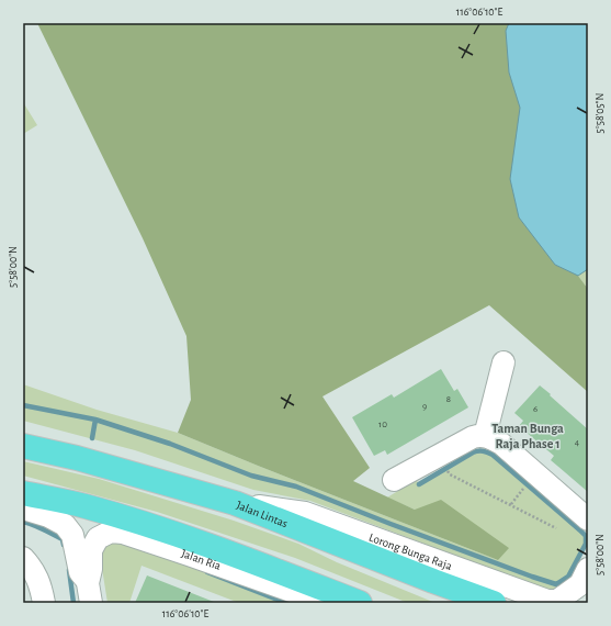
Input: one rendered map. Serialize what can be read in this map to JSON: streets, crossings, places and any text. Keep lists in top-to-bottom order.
{
  "streets": {
    "highway": ["Jalan Lintas"],
    "street": ["Lorong Bunga Raja", "Jalan Ria"]
  },
  "crossings": [
    ["Jalan Lintas", "Lorong Bunga Raja"]
  ],
  "districts": ["Taman Bunga Raja Phase 1"],
  "house_numbers": [
    "8",
    "9",
    "6",
    "10",
    "4"
  ],
  "coordinates": ["116°06'10\"E", "5°58'05\"N", "5°58'00\"N"]
}
